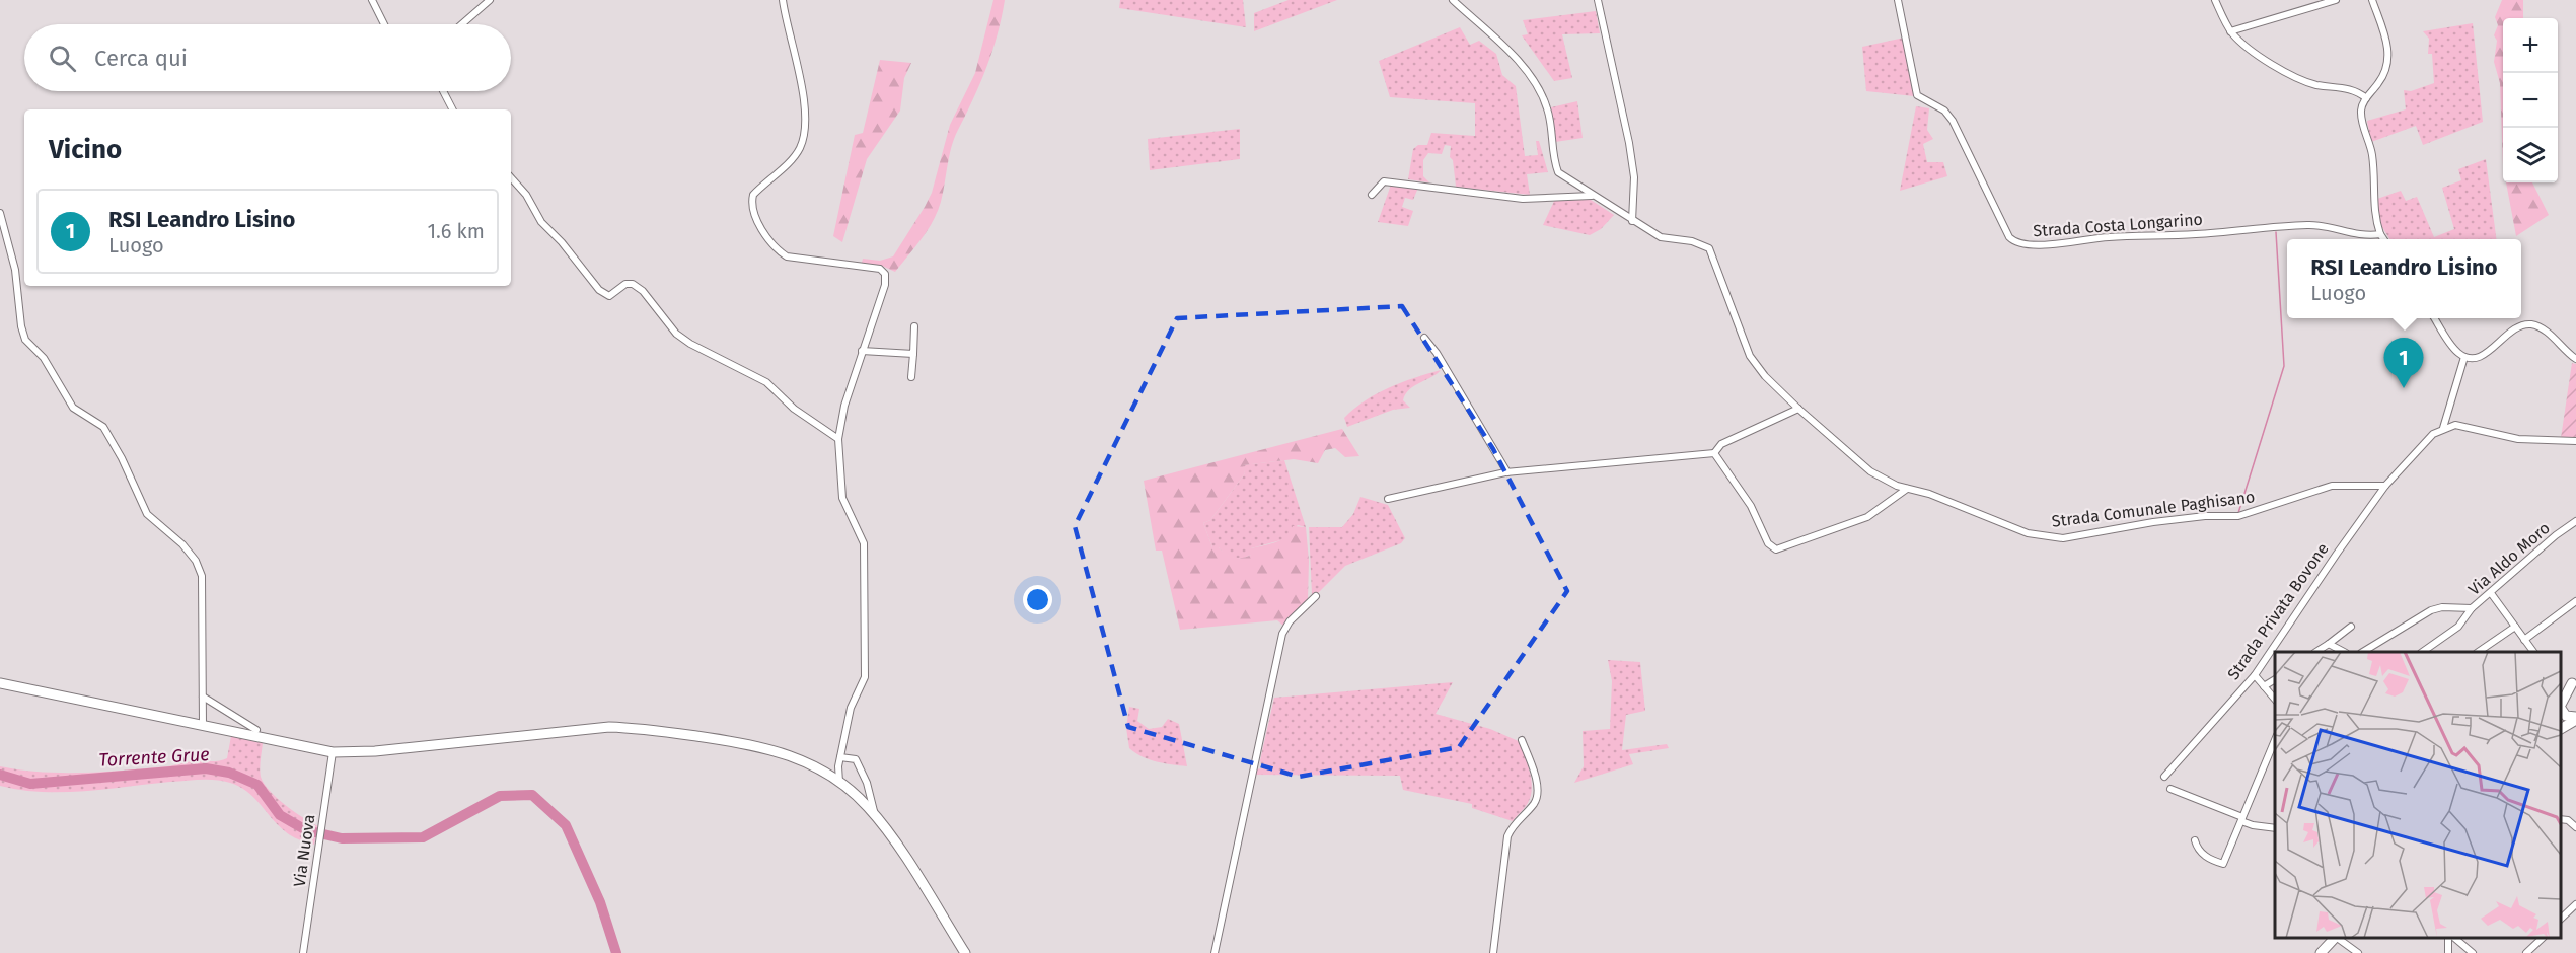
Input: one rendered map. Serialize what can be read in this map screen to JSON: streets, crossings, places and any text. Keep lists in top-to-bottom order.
{
  "streets": {
    "street": [
      "Strada Costa Longarino",
      "Strada Comunale Paghisano",
      "Via Aldo Moro",
      "Strada Privata Bovone",
      "Via Nuova"
    ]
  },
  "crossings": [
    ["Strada Comunale Paghisano", "Strada Privata Bovone"]
  ],
  "water": ["Torrente Grue"],
  "page": {
    "map_buttons": ["+", "−"],
    "search": "Cerca qui",
    "heading": "Vicino",
    "list": [
      {
        "mark": "1",
        "name": "RSI Leandro Lisino",
        "note": "Luogo",
        "value": "1.6 km"
      }
    ],
    "popup": ["RSI Leandro Lisino", "Luogo"],
    "pins": "1"
  }
}
